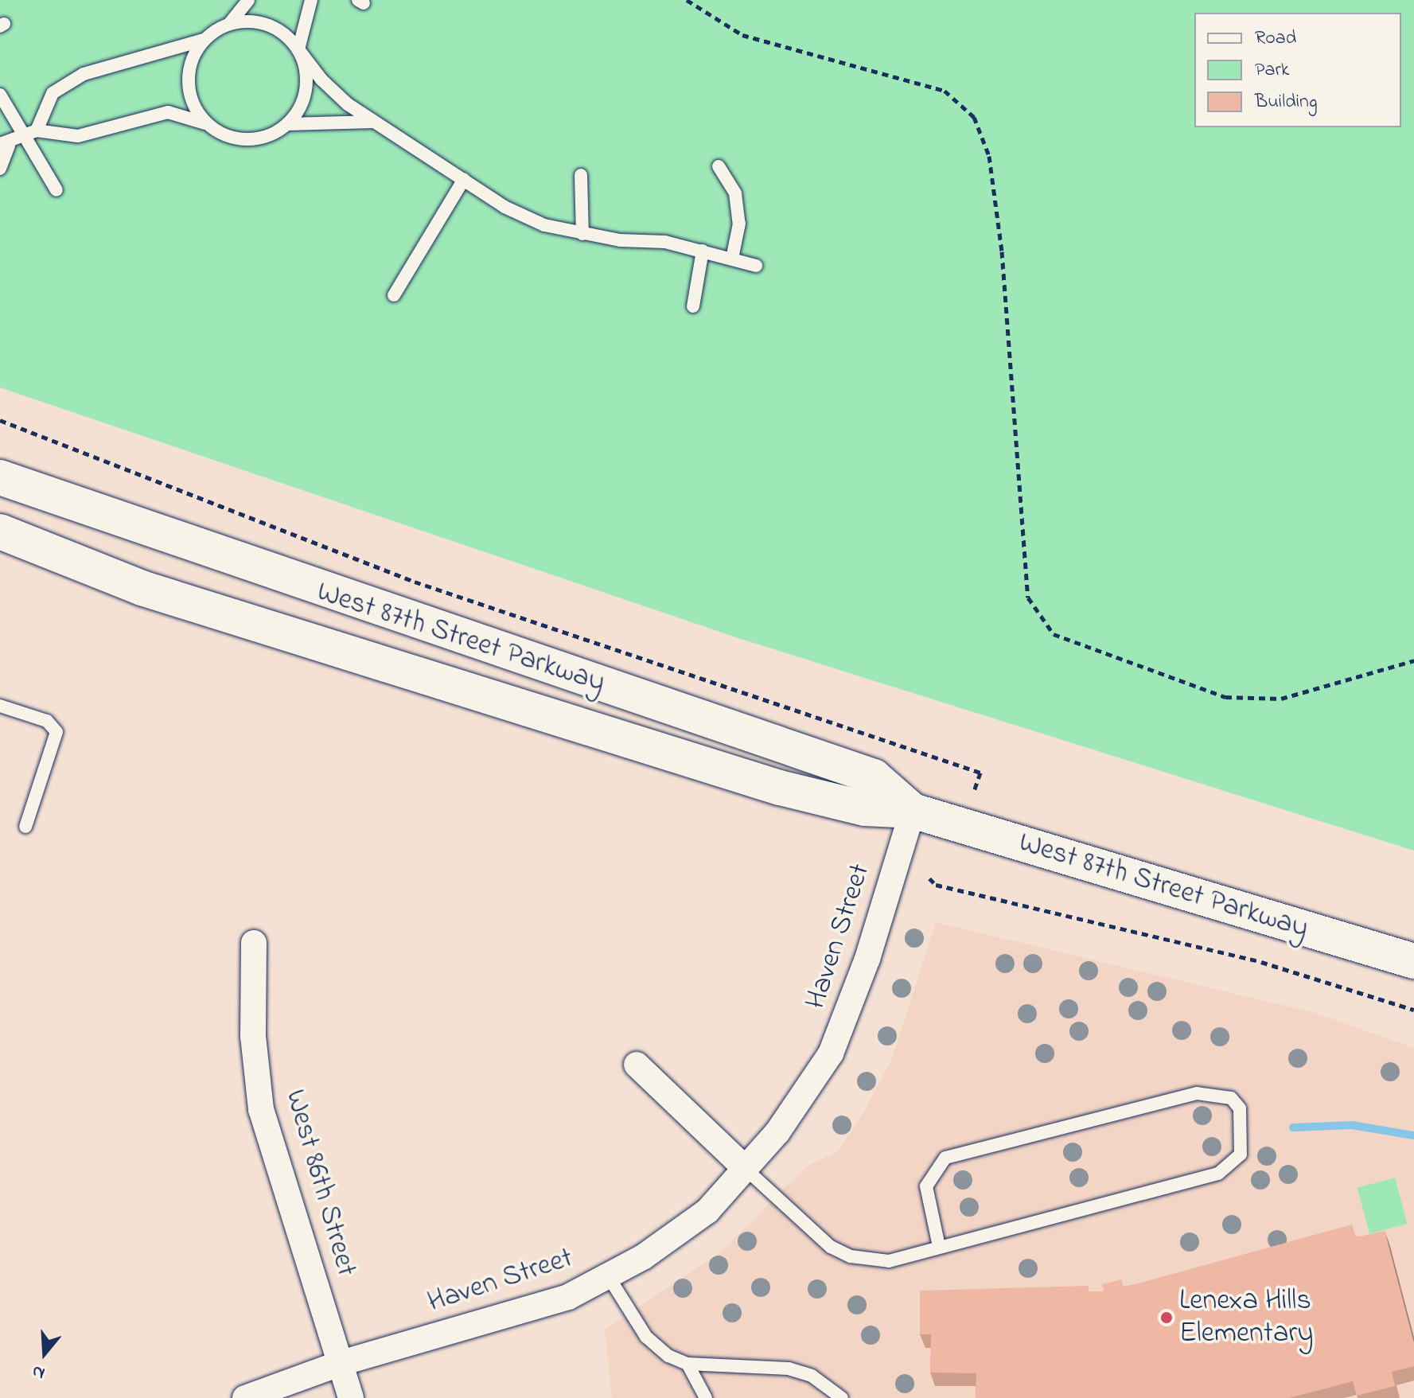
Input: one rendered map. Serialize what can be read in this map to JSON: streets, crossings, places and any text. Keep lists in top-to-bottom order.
{
  "streets": {
    "main road": ["West 87th Street Parkway"],
    "street": ["Haven Street", "West 86th Street"]
  },
  "crossings": [
    ["West 87th Street Parkway", "Haven Street"],
    ["Haven Street", "West 86th Street"]
  ],
  "places": ["Lenexa Hills Elementary"],
  "legend": ["Road", "Park", "Building"],
  "north": "bottom"
}
